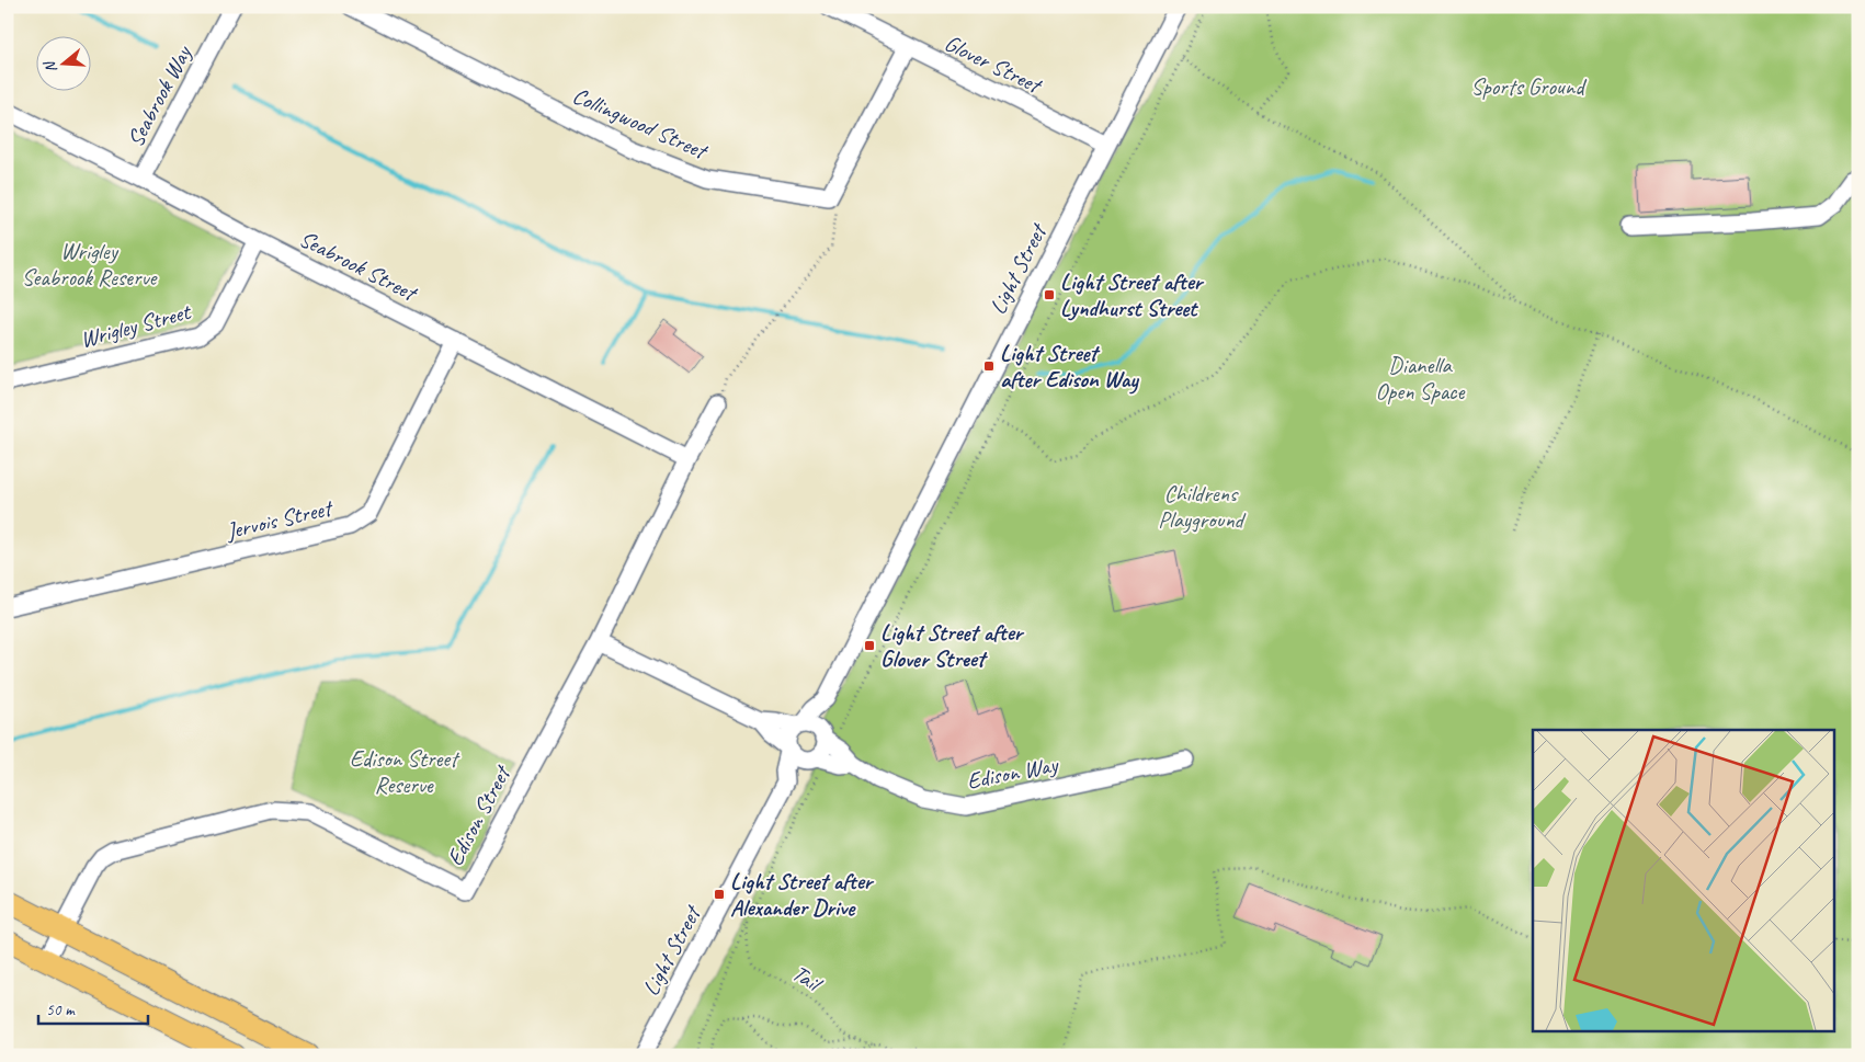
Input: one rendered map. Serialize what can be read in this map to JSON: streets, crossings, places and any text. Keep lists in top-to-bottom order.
{
  "streets": {
    "street": [
      "Glover Street",
      "Seabrook Way",
      "Collingwood Street",
      "Seabrook Street",
      "Light Street",
      "Wrigley Street",
      "Jervois Street",
      "Edison Way",
      "Edison Street"
    ],
    "path": ["Tail"]
  },
  "crossings": [
    ["Glover Street", "Light Street"],
    ["Seabrook Way", "Seabrook Street"],
    ["Seabrook Street", "Wrigley Street"],
    ["Seabrook Street", "Jervois Street"],
    ["Seabrook Street", "Edison Street"],
    ["Light Street", "Edison Way"]
  ],
  "parks": [
    "Sports Ground",
    "Wrigley Seabrook Reserve",
    "Dianella Open Space",
    "Childrens Playground",
    "Edison Street Reserve"
  ],
  "places": {
    "transit": [
      "Light Street after Lyndhurst Street",
      "Light Street after Edison Way",
      "Light Street after Glover Street",
      "Light Street after Alexander Drive"
    ]
  },
  "scale_bar": "50 m",
  "north": "left"
}
